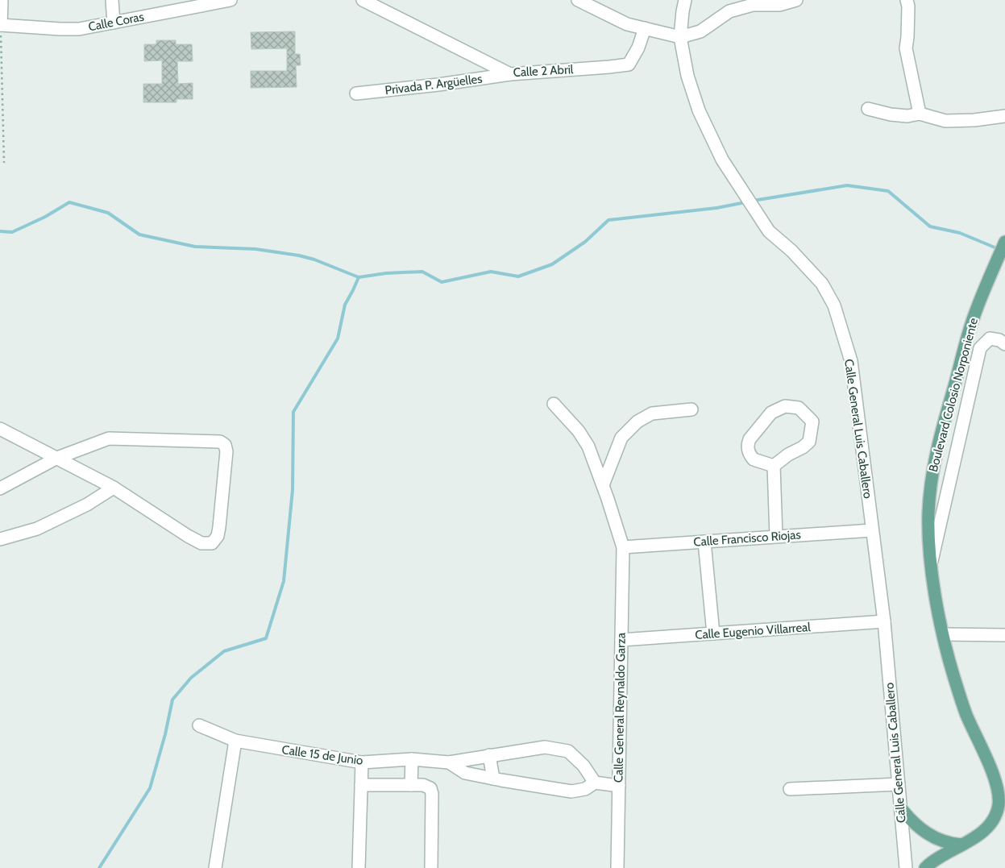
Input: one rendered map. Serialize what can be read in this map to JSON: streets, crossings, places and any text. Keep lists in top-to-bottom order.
{
  "streets": {
    "main road": ["Boulevard Colosio Norponiente"],
    "street": [
      "Calle Coras",
      "Calle 2 Abril",
      "Privada P. Argüelles",
      "Calle General Luis Caballero",
      "Calle Francisco Riojas",
      "Calle Eugenio Villarreal",
      "Calle General Reynaldo Garza",
      "Calle 15 de Junio"
    ]
  },
  "crossings": [
    ["Calle 2 Abril", "Privada P. Argüelles"],
    ["Calle General Luis Caballero", "Calle Francisco Riojas"],
    ["Calle General Luis Caballero", "Calle Eugenio Villarreal"],
    ["Calle Francisco Riojas", "Calle General Reynaldo Garza"],
    ["Calle Eugenio Villarreal", "Calle General Reynaldo Garza"]
  ]
}
